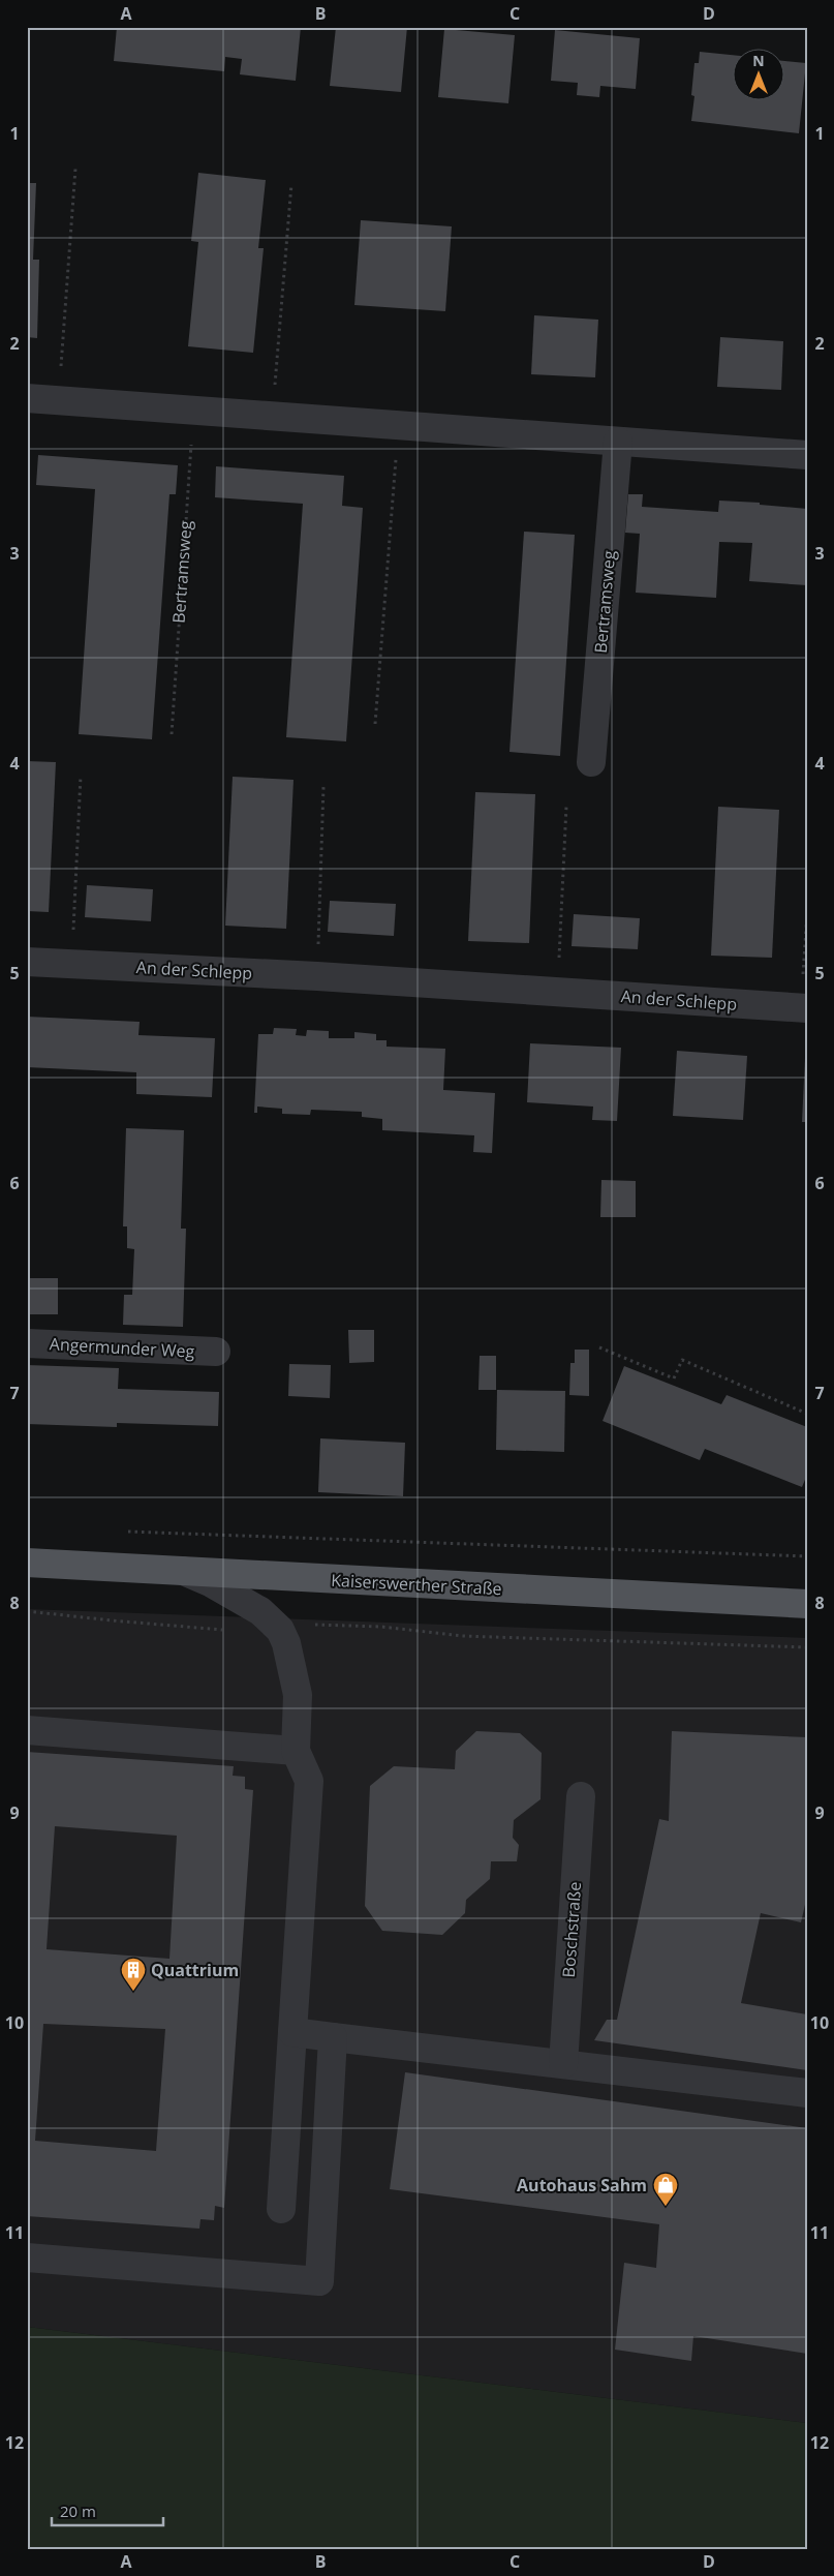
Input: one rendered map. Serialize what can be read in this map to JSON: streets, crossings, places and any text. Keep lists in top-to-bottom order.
{
  "streets": {
    "main road": ["Kaiserswerther Straße"],
    "street": [
      "Bertramsweg",
      "An der Schlepp",
      "Angermunder Weg",
      "Boschstraße"
    ]
  },
  "places": {
    "building": ["Quattrium"],
    "shop": ["Autohaus Sahm"]
  },
  "scale_bar": "20 m",
  "north": "top",
  "grid": {
    "columns": [
      "A",
      "B",
      "C",
      "D"
    ],
    "rows": [
      "1",
      "2",
      "3",
      "4",
      "5",
      "6",
      "7",
      "8",
      "9",
      "10",
      "11",
      "12"
    ]
  }
}
